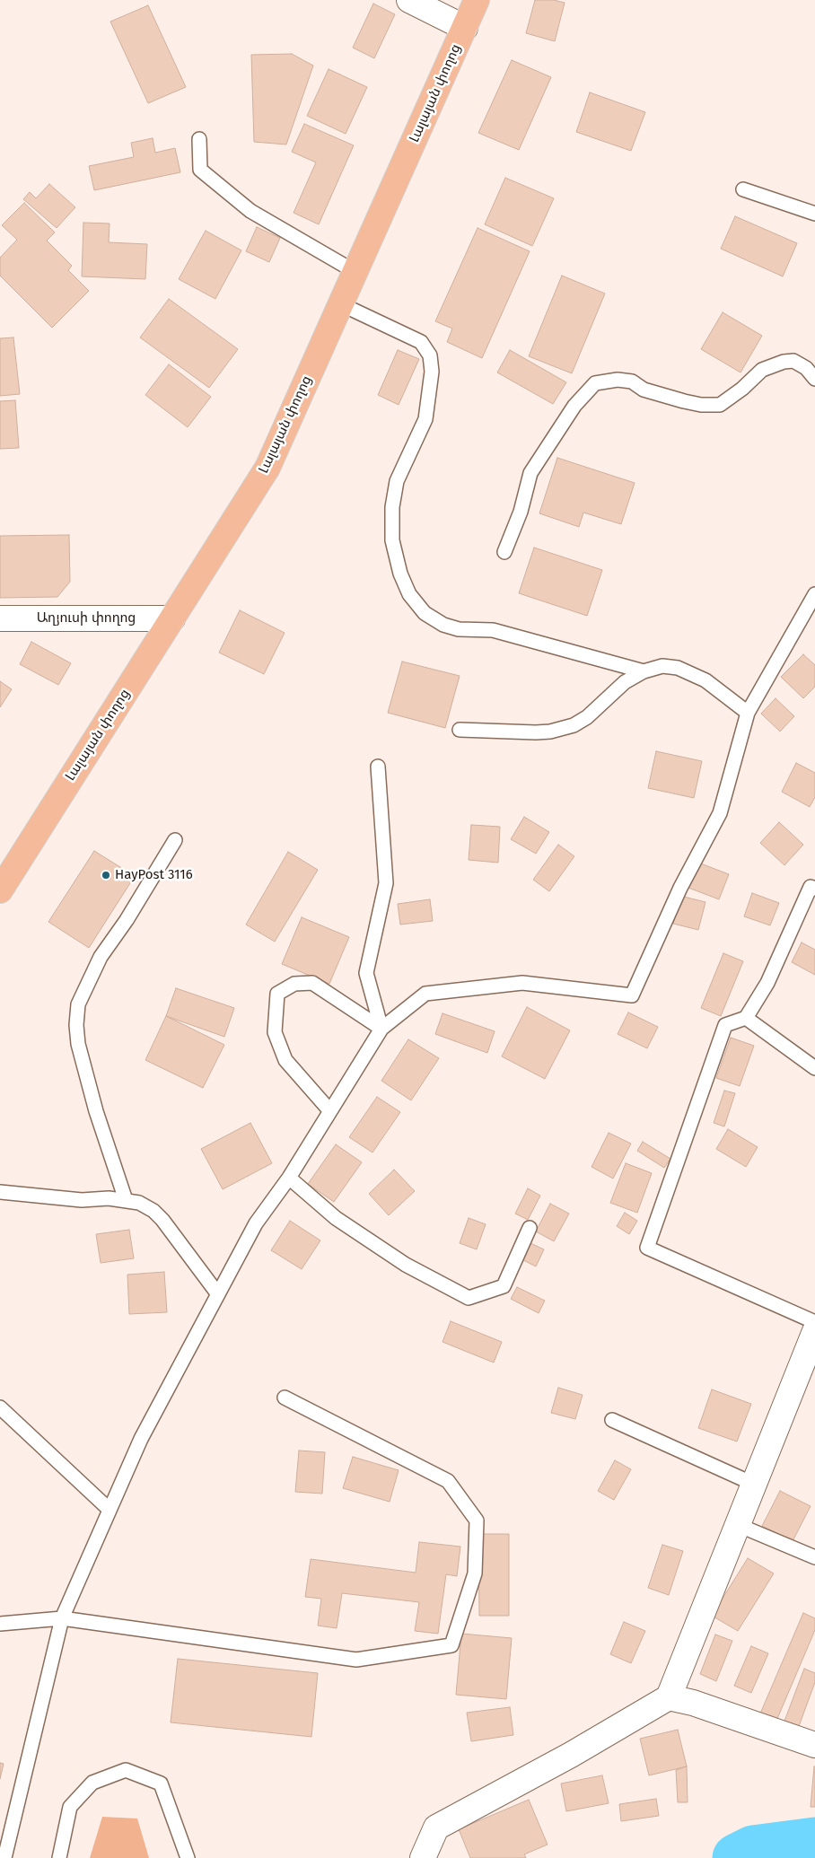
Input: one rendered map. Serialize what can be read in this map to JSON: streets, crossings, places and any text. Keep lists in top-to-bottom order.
{
  "streets": {
    "highway": ["Լալայան փողոց"],
    "street": ["Աղյուսի փողոց"]
  },
  "crossings": [
    ["Լալայան փողոց", "Աղյուսի փողոց"]
  ],
  "places": ["HayPost 3116"]
}
